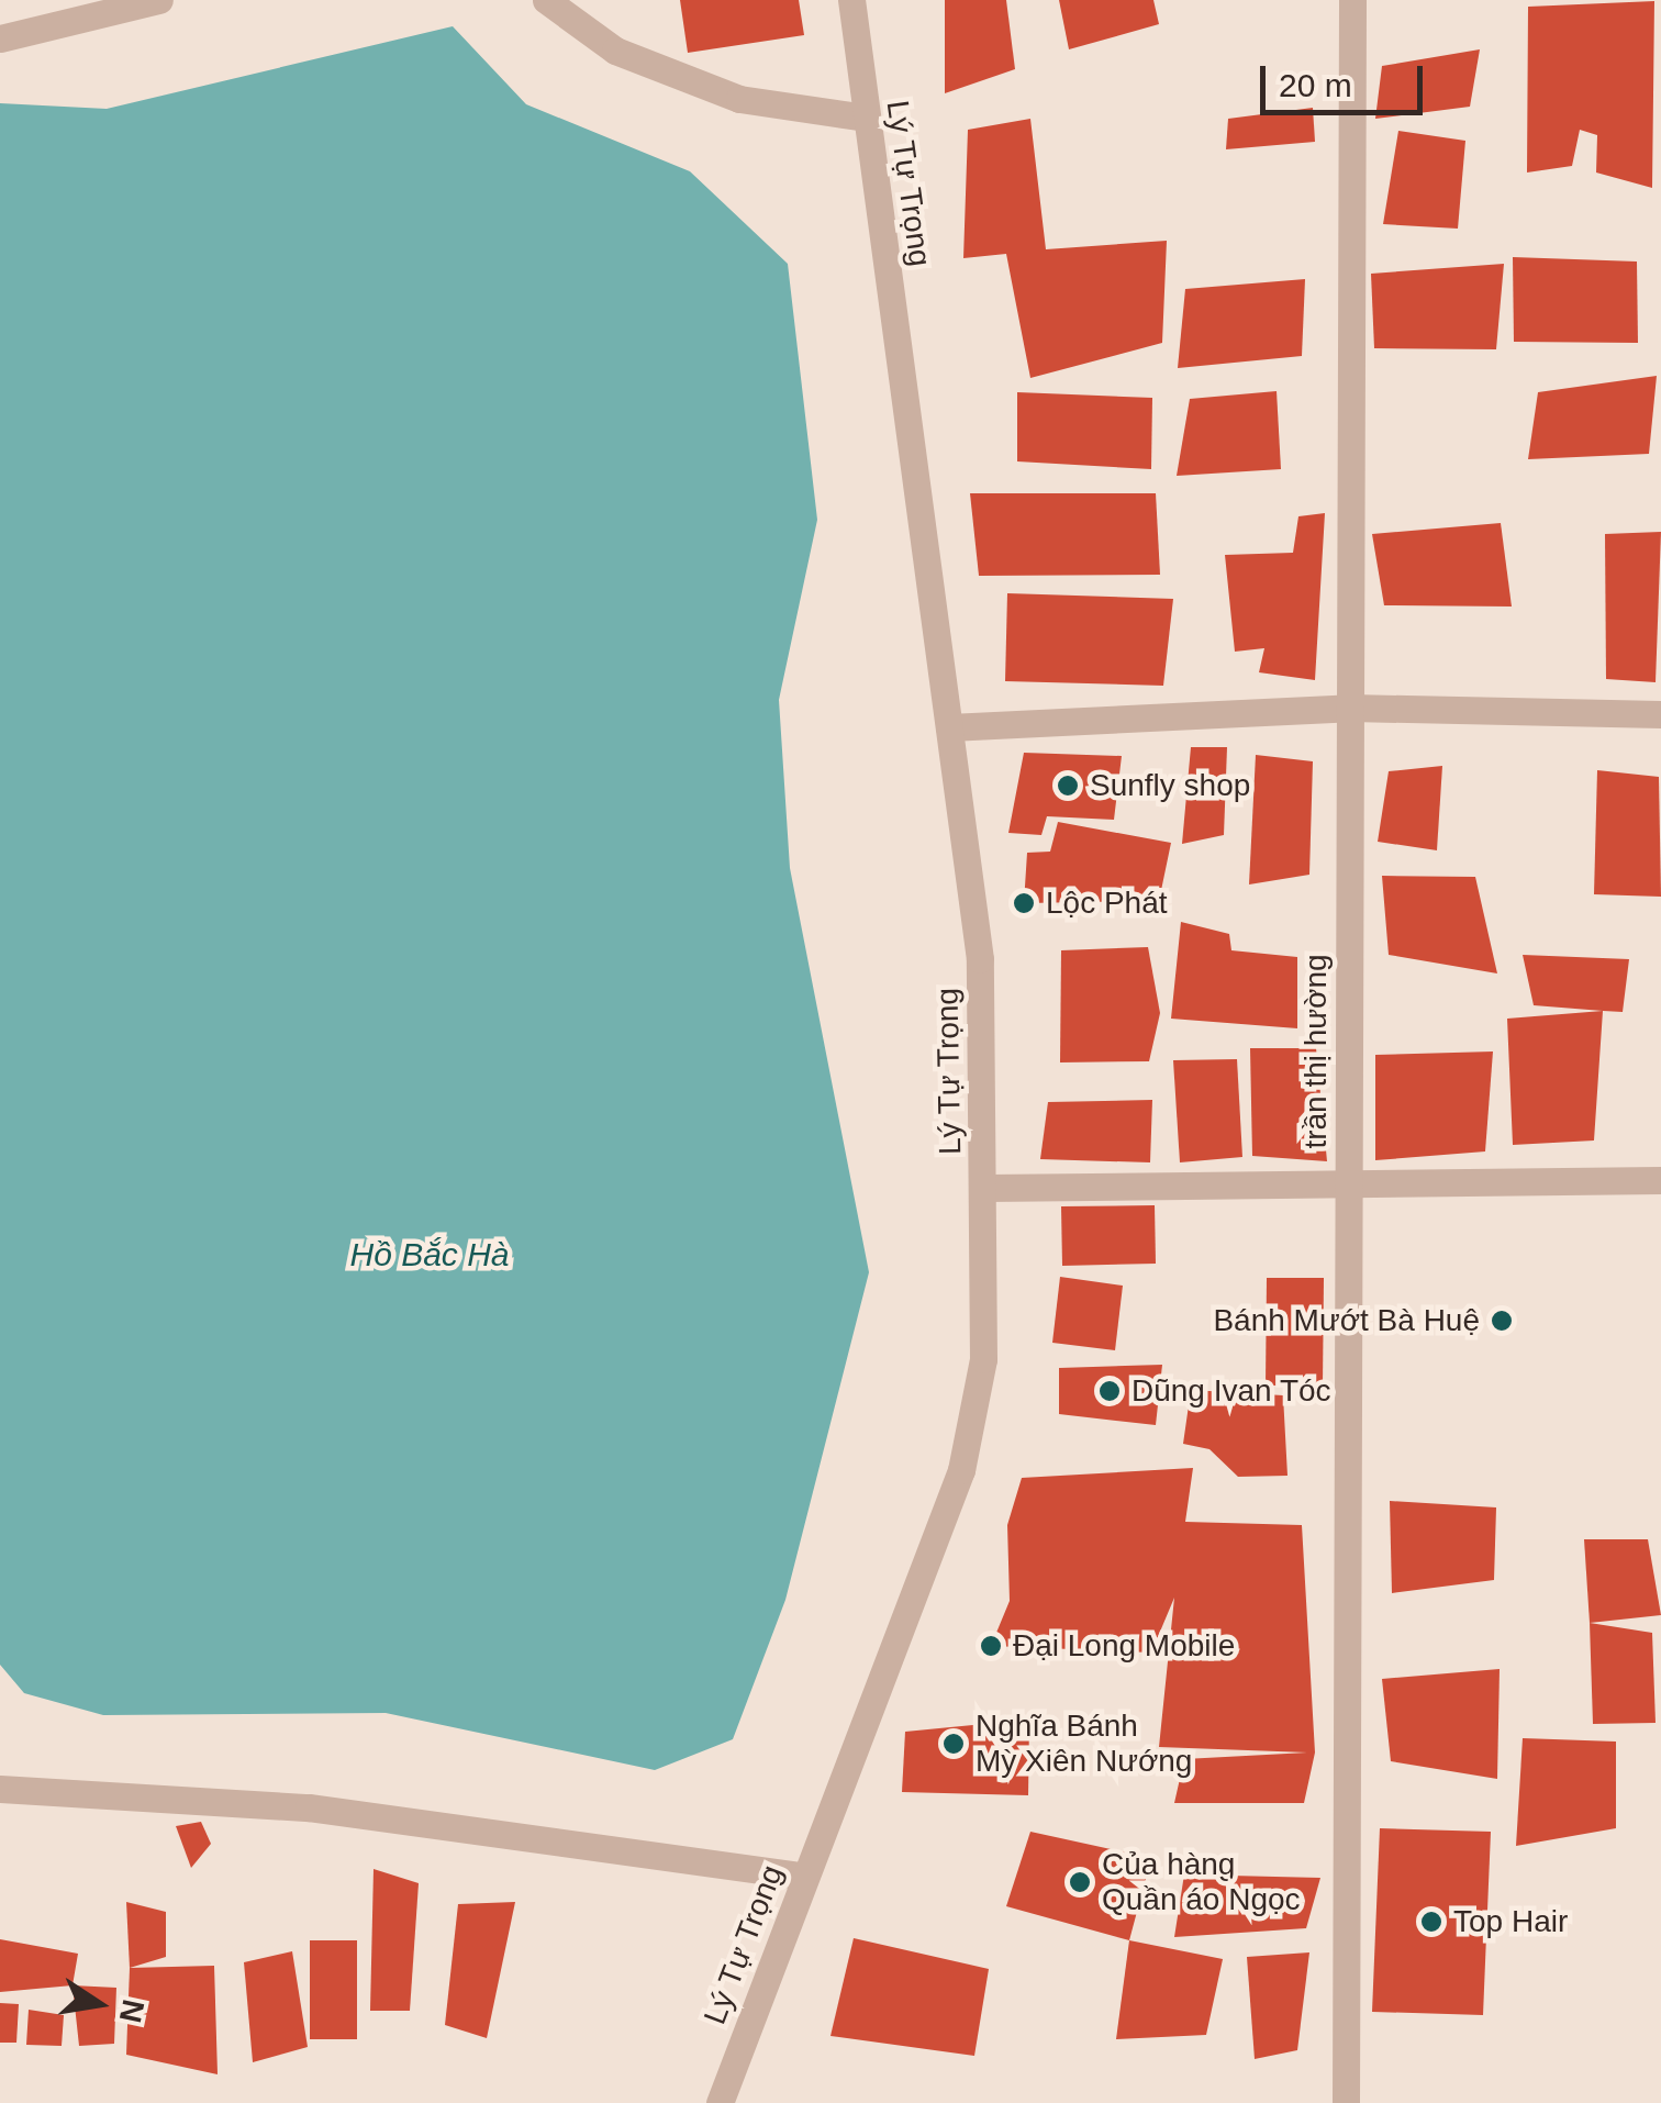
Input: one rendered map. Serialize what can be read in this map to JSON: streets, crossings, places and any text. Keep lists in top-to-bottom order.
{
  "streets": {
    "street": ["Lý Tự Trọng", "trần thị hường"]
  },
  "water": ["Hồ Bắc Hà"],
  "places": [
    "Sunfly shop",
    "Lộc Phát",
    "Bánh Mướt Bà Huệ",
    "Dũng Ivan Tóc",
    "Đại Long Mobile",
    "Nghĩa Bánh Mỳ Xiên Nướng",
    "Của hàng Quần áo Ngọc",
    "Top Hair"
  ],
  "scale_bar": "20 m",
  "north": "right"
}
